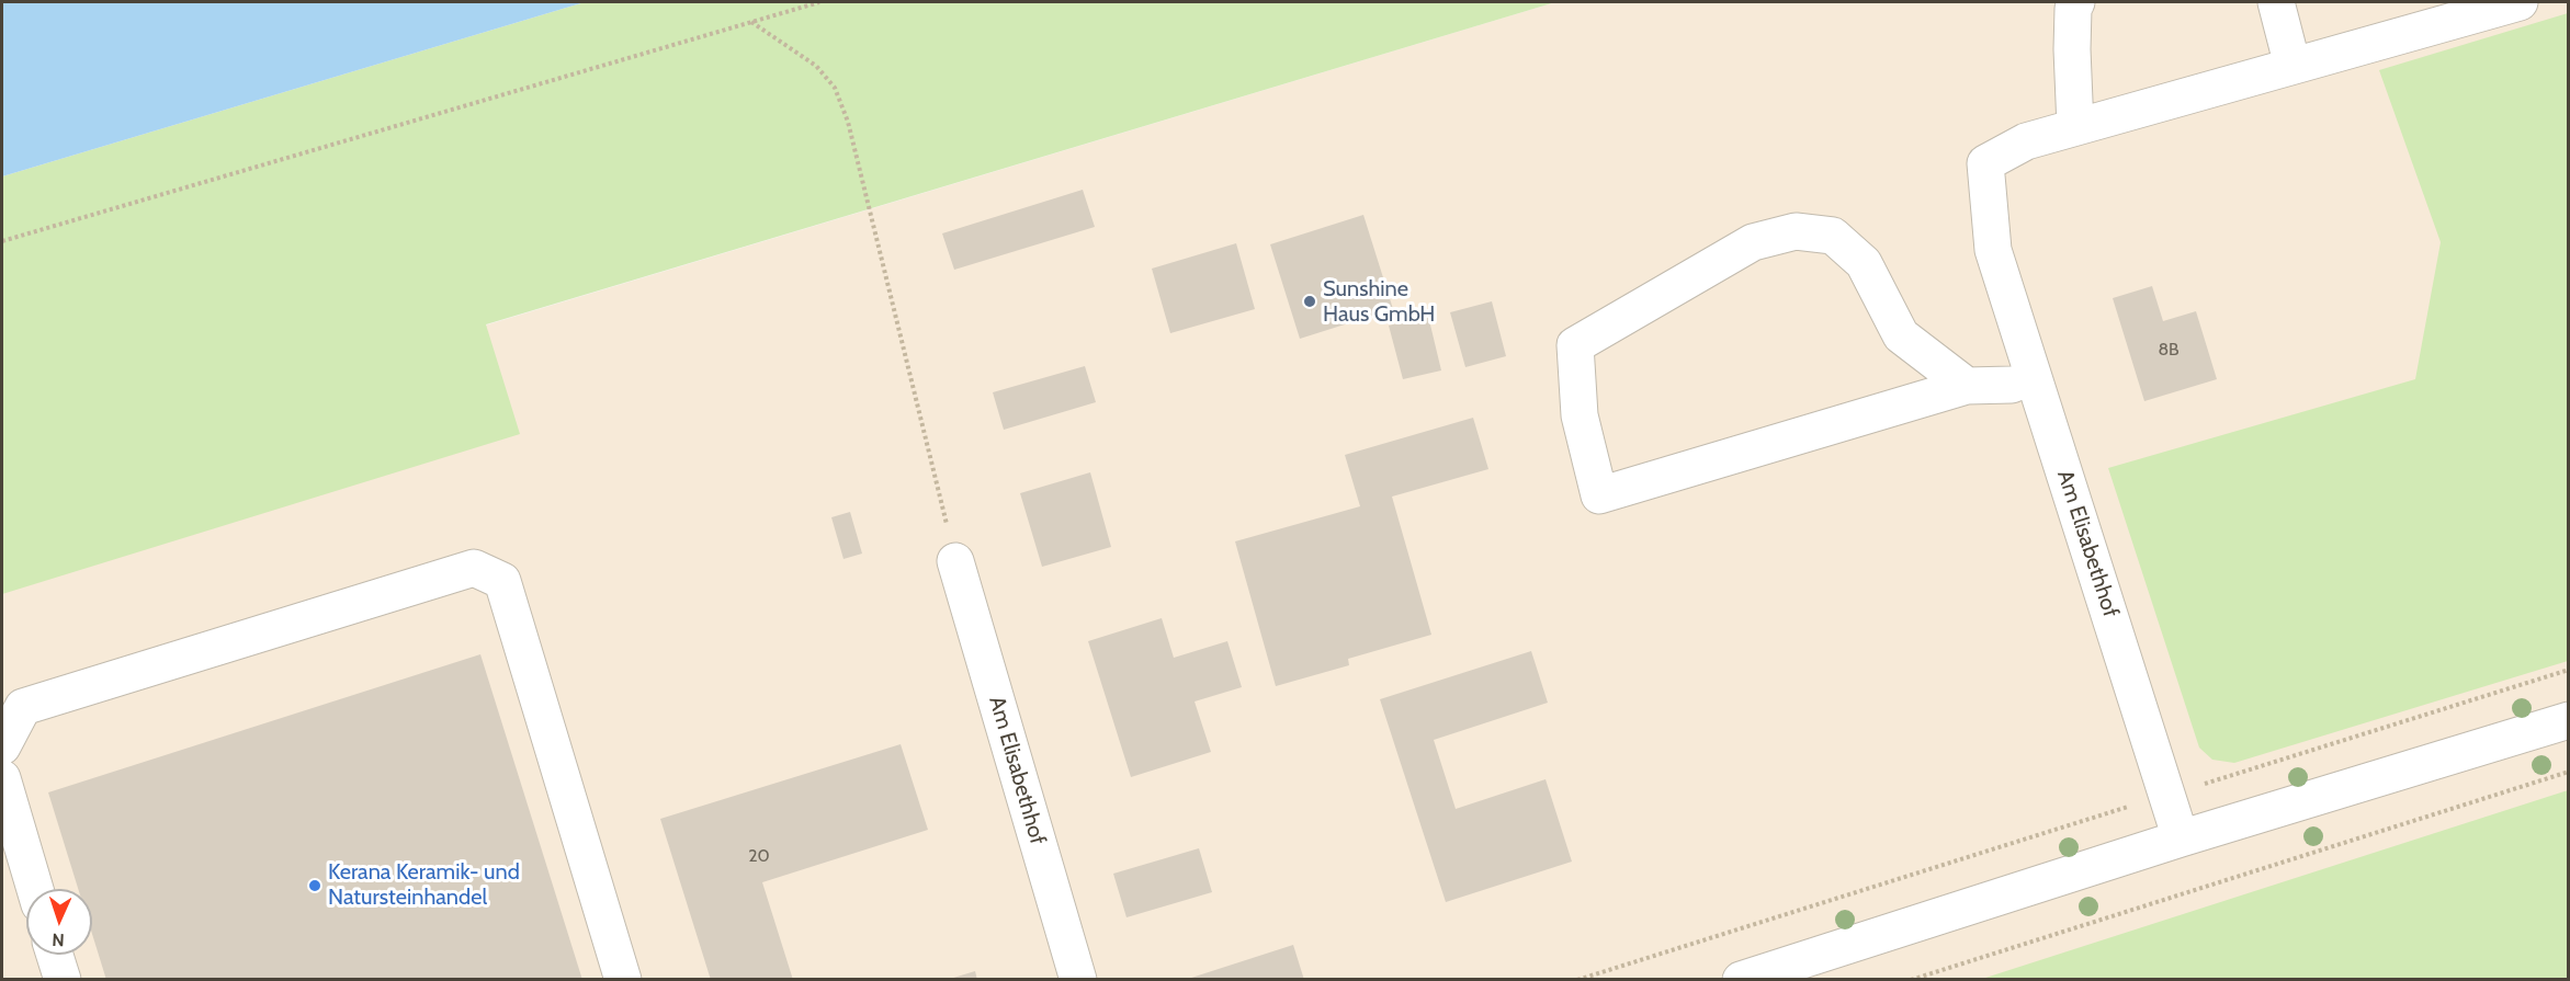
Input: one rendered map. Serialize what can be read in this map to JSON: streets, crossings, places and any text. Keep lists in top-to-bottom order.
{
  "streets": {
    "street": ["Am Elisabethhof"]
  },
  "places": ["Sunshine Haus GmbH", "Kerana Keramik- und Natursteinhandel"],
  "house_numbers": ["8B", "20"],
  "north": "bottom"
}
